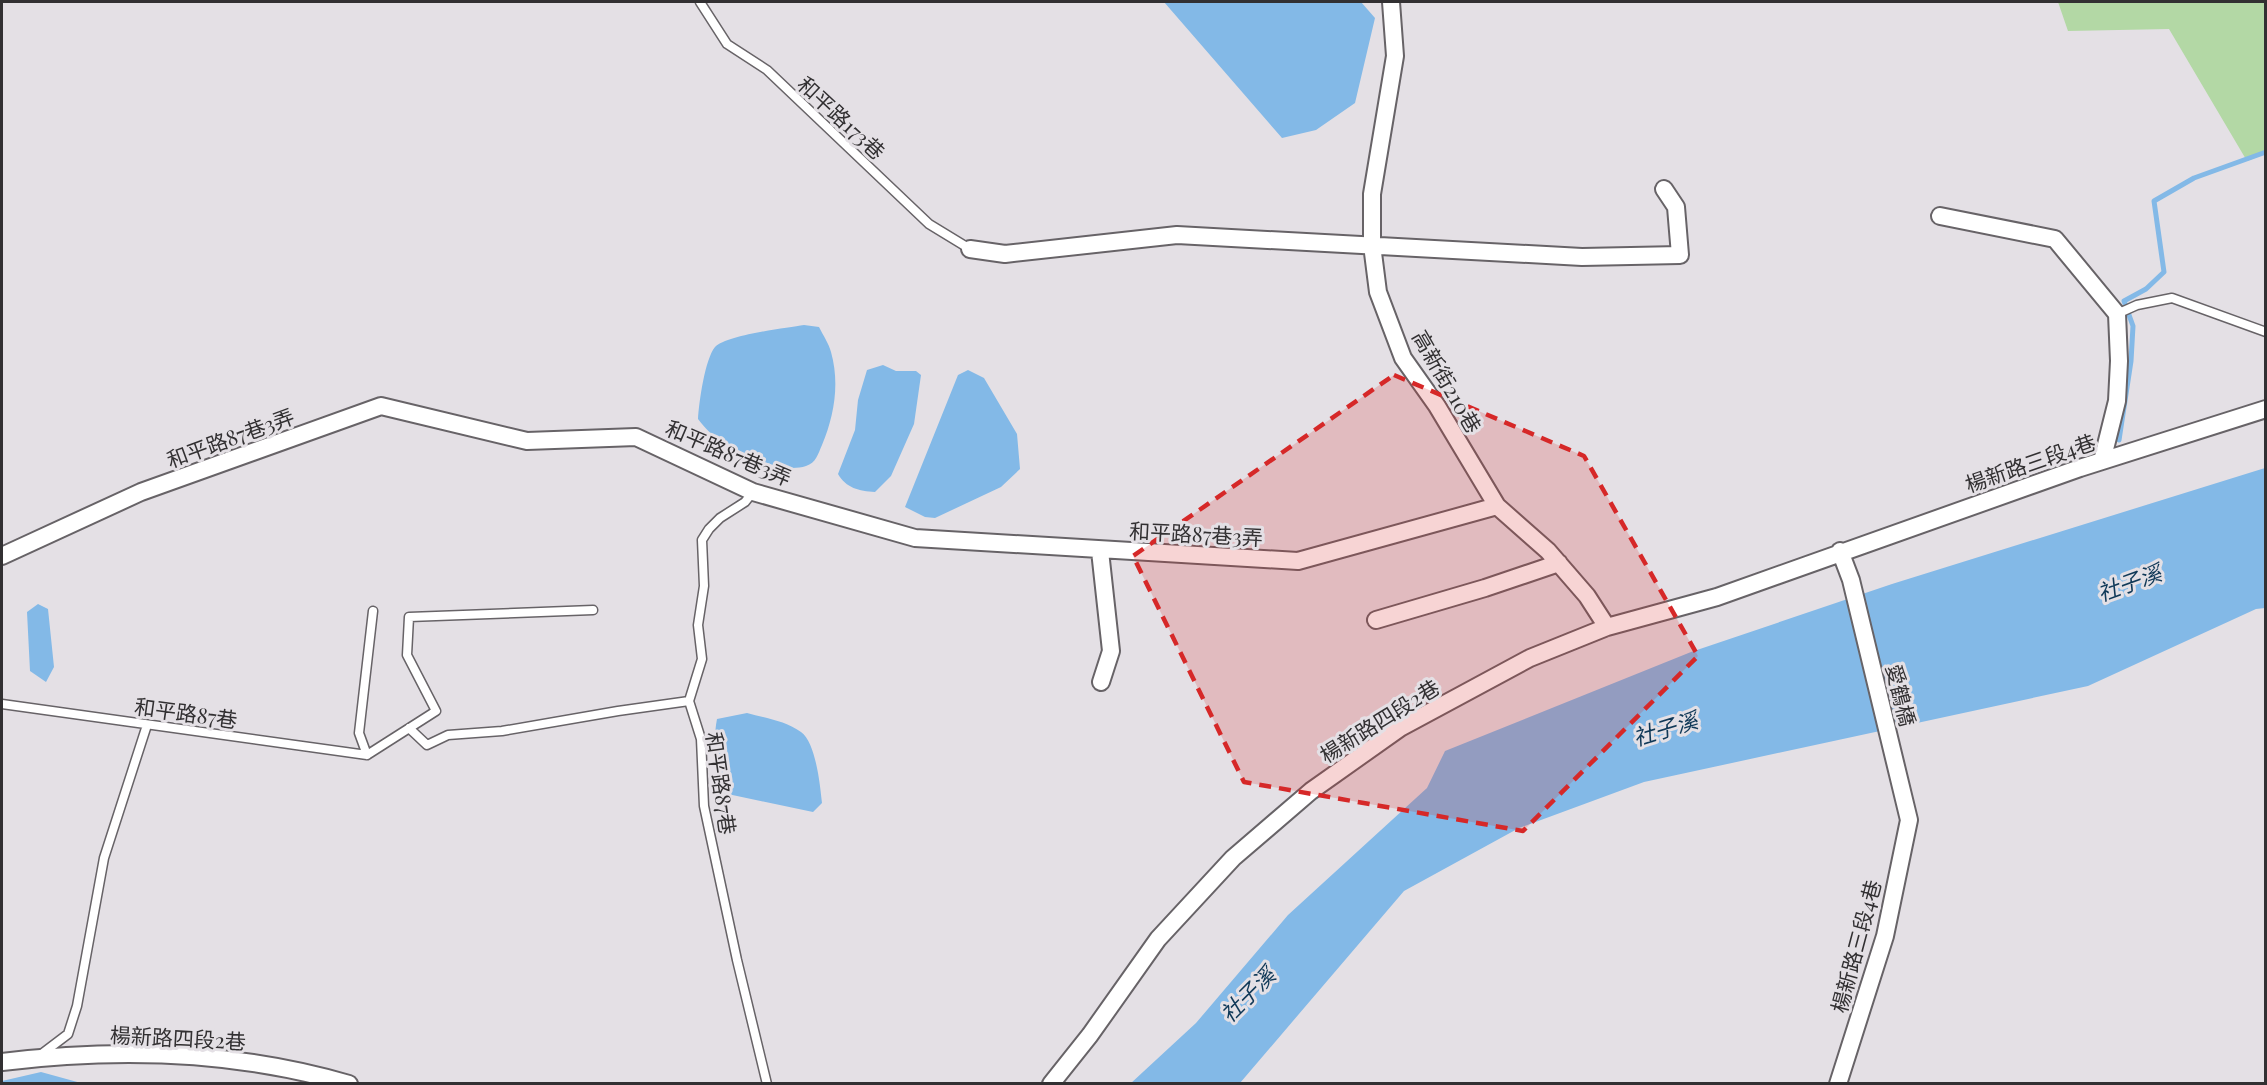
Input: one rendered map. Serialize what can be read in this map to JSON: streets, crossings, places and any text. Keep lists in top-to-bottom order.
{
  "streets": {
    "street": [
      "高新街210巷",
      "和平路87巷3弄",
      "楊新路三段4巷",
      "愛鶴橋",
      "楊新路四段2巷"
    ],
    "lane": ["和平路173巷", "和平路87巷"]
  },
  "crossings": [
    ["高新街210巷", "和平路87巷3弄"],
    ["高新街210巷", "楊新路四段2巷"],
    ["楊新路三段4巷", "愛鶴橋"],
    ["楊新路三段4巷", "楊新路四段2巷"],
    ["愛鶴橋", "楊新路四段2巷"]
  ],
  "water": ["社子溪"]
}
